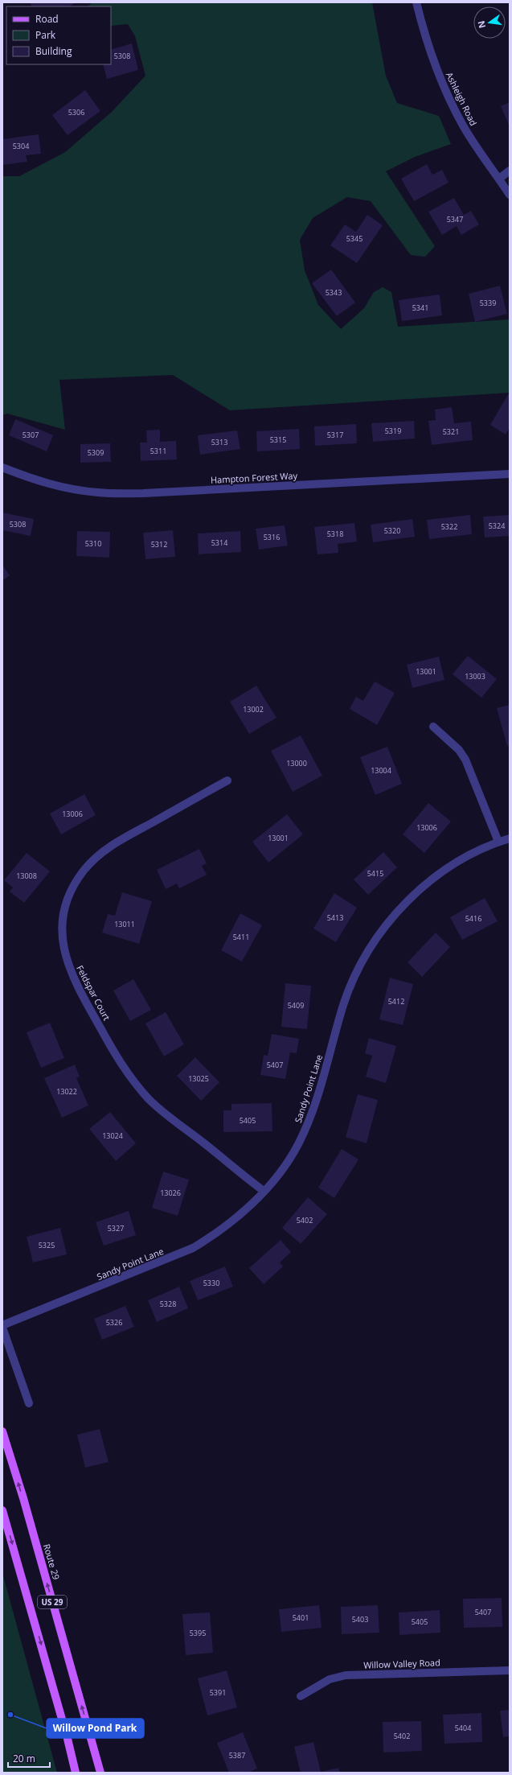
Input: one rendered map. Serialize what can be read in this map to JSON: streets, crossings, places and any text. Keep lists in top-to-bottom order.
{
  "streets": {
    "main road": ["Route 29", "US 29"],
    "street": [
      "Ashleigh Road",
      "Hampton Forest Way",
      "Feldspar Court",
      "Sandy Point Lane",
      "Willow Valley Road"
    ]
  },
  "crossings": [
    ["Feldspar Court", "Sandy Point Lane"]
  ],
  "places": ["Willow Pond Park"],
  "house_numbers": [
    "5308",
    "5306",
    "5304",
    "5347",
    "5345",
    "5343",
    "5339",
    "5341",
    "5319",
    "5321",
    "5307",
    "5317",
    "5315",
    "5313",
    "5311",
    "5309",
    "5308",
    "5324",
    "5322",
    "5320",
    "5318",
    "5316",
    "5314",
    "5310",
    "5312",
    "13001",
    "13003",
    "13002",
    "13000",
    "13004",
    "13006",
    "13006",
    "13001",
    "5415",
    "13008",
    "5413",
    "5416",
    "13011",
    "5411",
    "5412",
    "5409",
    "5407",
    "13025",
    "13022",
    "5405",
    "13024",
    "13026",
    "5402",
    "5327",
    "5325",
    "5330",
    "5328",
    "5326",
    "5407",
    "5401",
    "5403",
    "5405",
    "5395",
    "5391",
    "5404",
    "5402",
    "5387"
  ],
  "legend": ["Road", "Park", "Building"],
  "scale_bar": "20 m",
  "north": "left"
}
